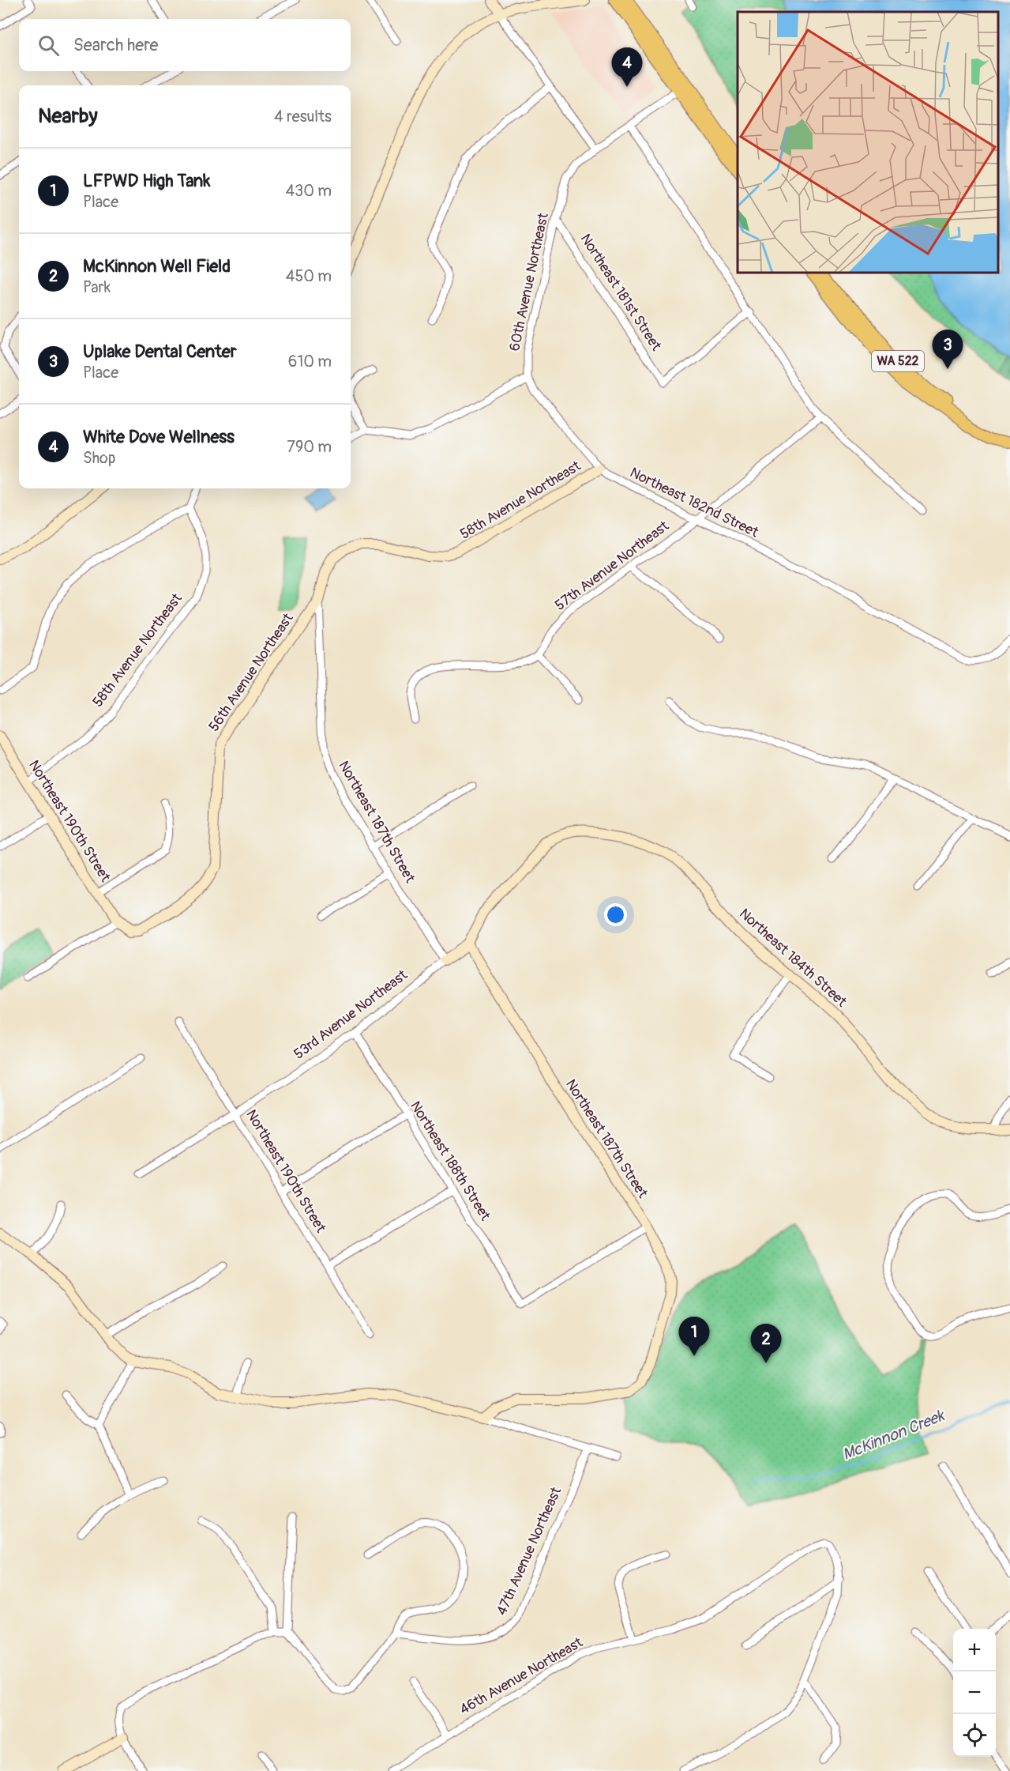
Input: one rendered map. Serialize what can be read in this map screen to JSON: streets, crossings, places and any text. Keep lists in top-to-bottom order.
{
  "streets": {
    "main road": ["WA 522"],
    "street": [
      "60th Avenue Northeast",
      "Northeast 181st Street",
      "58th Avenue Northeast",
      "Northeast 182nd Street",
      "57th Avenue Northeast",
      "56th Avenue Northeast",
      "Northeast 190th Street",
      "Northeast 187th Street",
      "Northeast 184th Street",
      "53rd Avenue Northeast",
      "Northeast 188th Street",
      "47th Avenue Northeast",
      "46th Avenue Northeast"
    ]
  },
  "crossings": [
    ["60th Avenue Northeast", "Northeast 181st Street"],
    ["60th Avenue Northeast", "Northeast 182nd Street"],
    ["58th Avenue Northeast", "Northeast 182nd Street"],
    ["58th Avenue Northeast", "56th Avenue Northeast"],
    ["58th Avenue Northeast", "Northeast 190th Street"],
    ["58th Avenue Northeast", "Northeast 187th Street"],
    ["Northeast 182nd Street", "57th Avenue Northeast"],
    ["56th Avenue Northeast", "Northeast 190th Street"],
    ["56th Avenue Northeast", "Northeast 187th Street"],
    ["Northeast 190th Street", "53rd Avenue Northeast"],
    ["Northeast 187th Street", "53rd Avenue Northeast"],
    ["Northeast 187th Street", "Northeast 188th Street"],
    ["Northeast 184th Street", "53rd Avenue Northeast"],
    ["53rd Avenue Northeast", "Northeast 188th Street"]
  ],
  "water": ["McKinnon Creek"],
  "page": {
    "search": "Search here",
    "pins": [
      "4",
      "3",
      "1",
      "2"
    ],
    "heading": ["Nearby", "4 results"],
    "list": [
      {
        "mark": "1",
        "name": "LFPWD High Tank",
        "note": "Place",
        "value": "430 m"
      },
      {
        "mark": "2",
        "name": "McKinnon Well Field",
        "note": "Park",
        "value": "450 m"
      },
      {
        "mark": "3",
        "name": "Uplake Dental Center",
        "note": "Place",
        "value": "610 m"
      },
      {
        "mark": "4",
        "name": "White Dove Wellness",
        "note": "Shop",
        "value": "790 m"
      }
    ],
    "map_buttons": ["+", "−"]
  }
}
